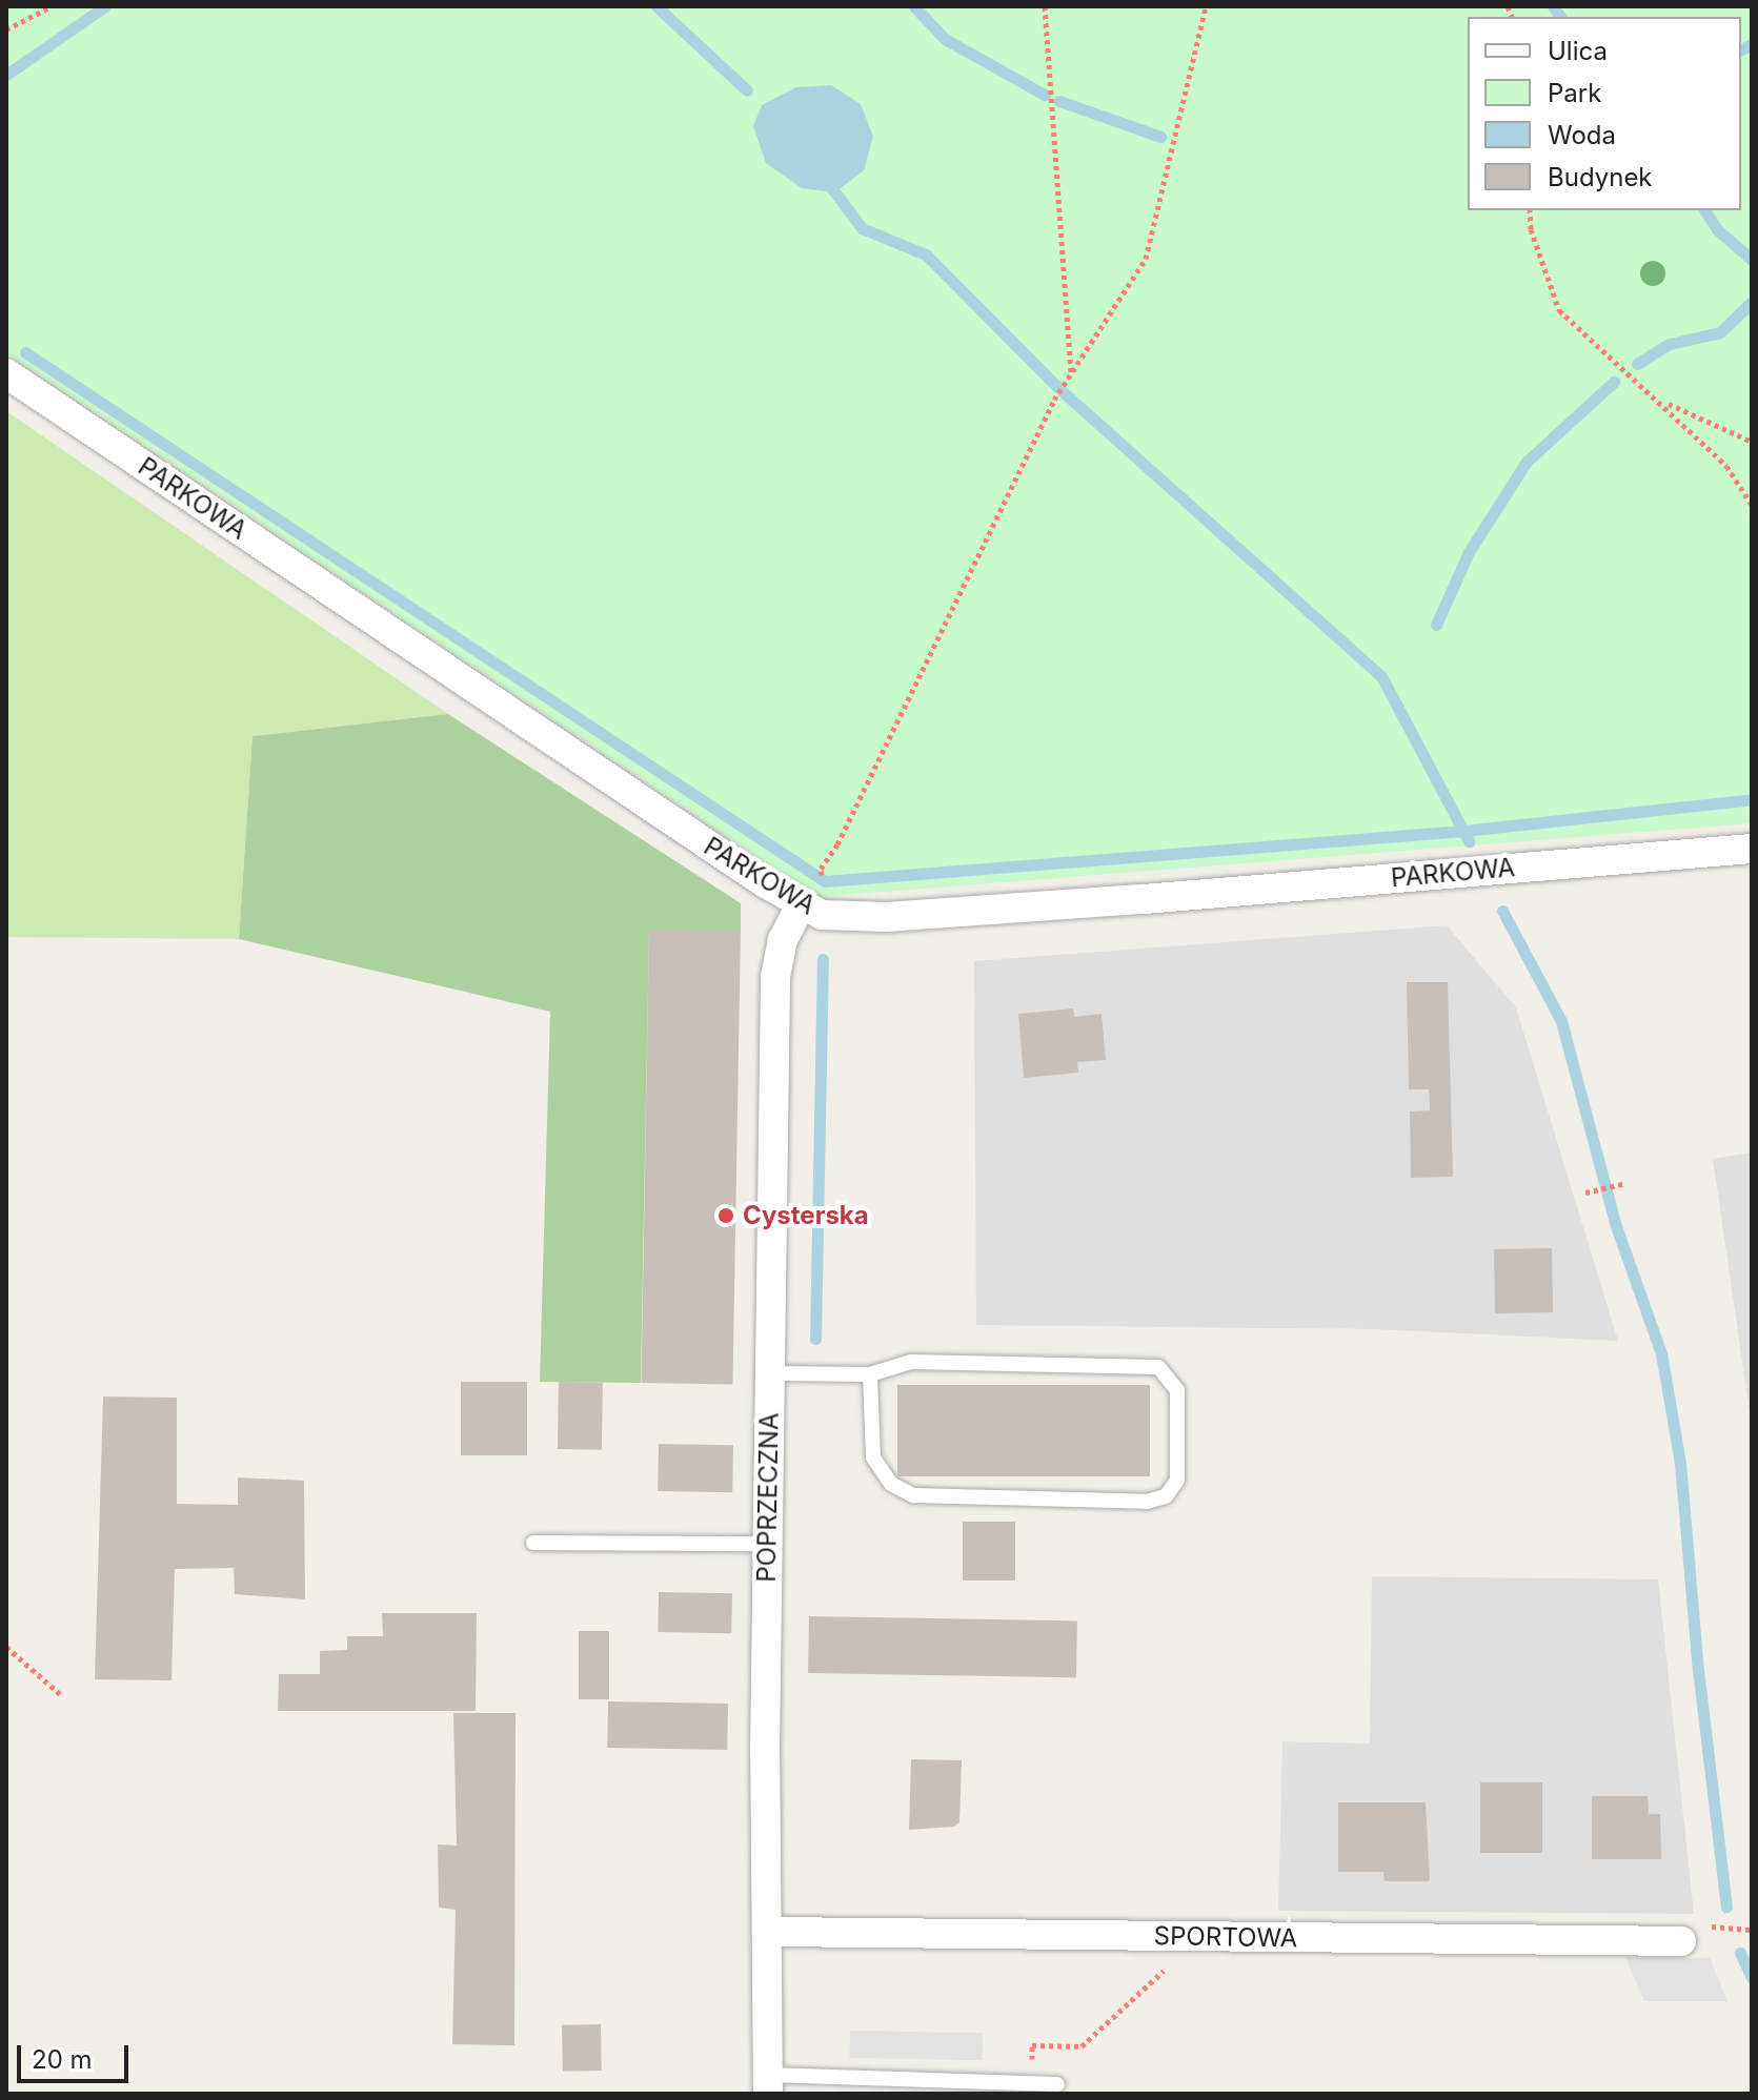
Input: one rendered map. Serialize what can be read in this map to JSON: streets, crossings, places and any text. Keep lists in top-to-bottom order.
{
  "streets": {
    "street": ["PARKOWA", "POPRZECZNA", "SPORTOWA"]
  },
  "crossings": [
    ["PARKOWA", "POPRZECZNA"],
    ["POPRZECZNA", "SPORTOWA"]
  ],
  "places": ["Cysterska"],
  "legend": [
    "Ulica",
    "Park",
    "Woda",
    "Budynek"
  ],
  "scale_bar": "20 m"
}
